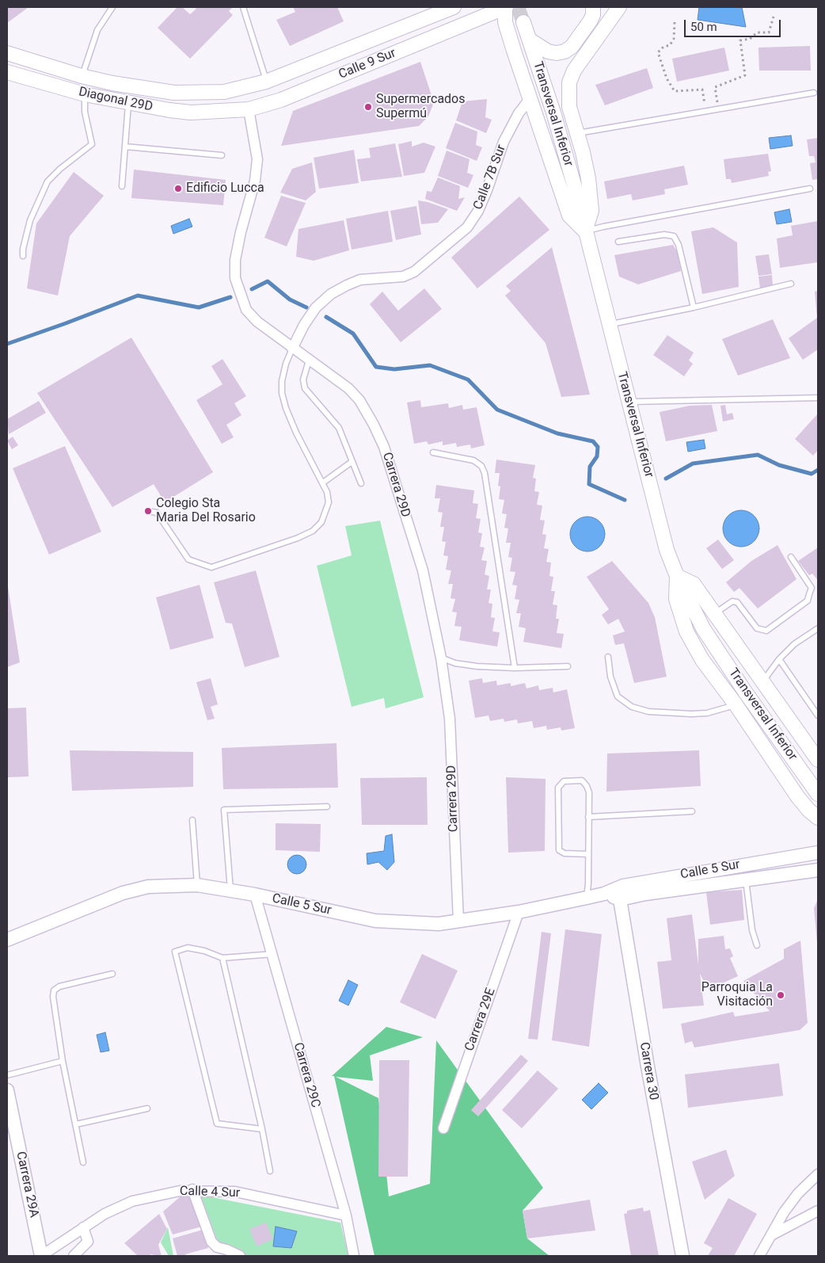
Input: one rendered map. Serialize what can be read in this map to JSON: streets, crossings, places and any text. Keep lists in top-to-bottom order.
{
  "streets": {
    "main road": ["Calle 9 Sur", "Diagonal 29D", "Transversal Inferior"],
    "street": [
      "Calle 7B Sur",
      "Carrera 29D",
      "Calle 5 Sur",
      "Carrera 29E",
      "Carrera 30",
      "Carrera 29C",
      "Carrera 29A",
      "Calle 4 Sur"
    ]
  },
  "crossings": [
    ["Calle 9 Sur", "Diagonal 29D"],
    ["Calle 9 Sur", "Carrera 29D"],
    ["Calle 7B Sur", "Carrera 29D"],
    ["Carrera 29D", "Calle 5 Sur"],
    ["Calle 5 Sur", "Carrera 29E"],
    ["Calle 5 Sur", "Carrera 30"],
    ["Calle 5 Sur", "Carrera 29C"],
    ["Carrera 29C", "Calle 4 Sur"],
    ["Carrera 29A", "Calle 4 Sur"]
  ],
  "places": [
    "Supermercados Supermú",
    "Edificio Lucca",
    "Colegio Sta Maria Del Rosario",
    "Parroquia La Visitación"
  ],
  "scale_bar": "50 m"
}
